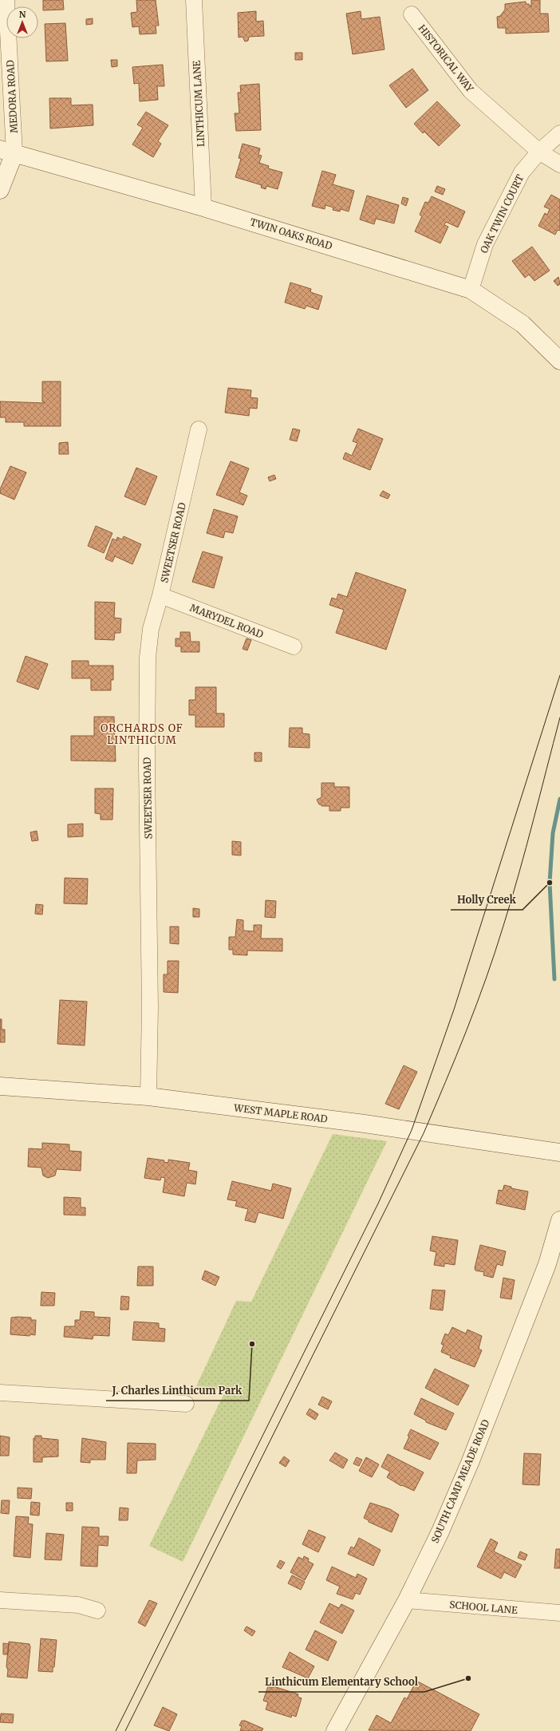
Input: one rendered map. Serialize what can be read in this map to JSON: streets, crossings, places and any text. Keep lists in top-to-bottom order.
{
  "streets": {
    "street": [
      "HISTORICAL WAY",
      "MEDORA ROAD",
      "LINTHICUM LANE",
      "OAK TWIN COURT",
      "TWIN OAKS ROAD",
      "SWEETSER ROAD",
      "MARYDEL ROAD",
      "WEST MAPLE ROAD",
      "SOUTH CAMP MEADE ROAD",
      "SCHOOL LANE"
    ]
  },
  "crossings": [
    ["HISTORICAL WAY", "OAK TWIN COURT"],
    ["MEDORA ROAD", "TWIN OAKS ROAD"],
    ["LINTHICUM LANE", "TWIN OAKS ROAD"],
    ["OAK TWIN COURT", "TWIN OAKS ROAD"],
    ["SWEETSER ROAD", "MARYDEL ROAD"],
    ["SWEETSER ROAD", "WEST MAPLE ROAD"],
    ["SOUTH CAMP MEADE ROAD", "SCHOOL LANE"]
  ],
  "districts": ["ORCHARDS OF LINTHICUM"],
  "places": ["Holly Creek", "J. Charles Linthicum Park", "Linthicum Elementary School"],
  "north": "top"
}
